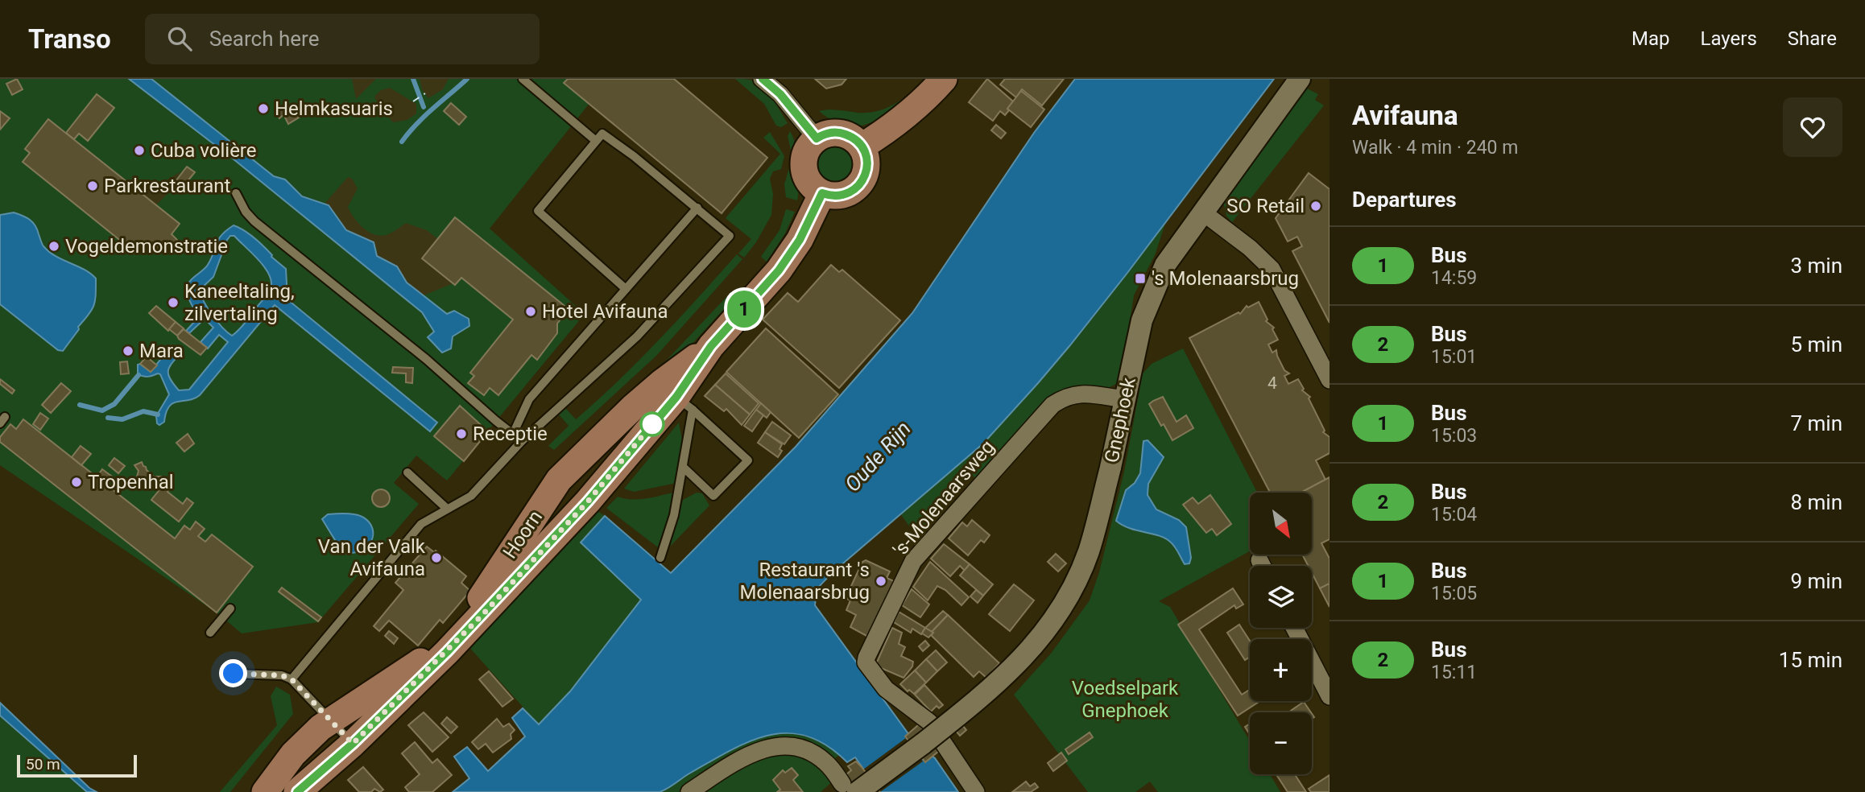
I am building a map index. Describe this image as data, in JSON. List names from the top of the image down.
{
  "streets": {
    "main road": ["Hoorn"],
    "street": ["Gnephoek", "'s-Molenaarsweg"]
  },
  "crossings": [
    ["Gnephoek", "'s-Molenaarsweg"]
  ],
  "water": ["Oude Rijn"],
  "parks": ["Voedselpark Gnephoek"],
  "places": {
    "other": [
      "Helmkasuaris",
      "Cuba volière",
      "Parkrestaurant",
      "SO Retail",
      "Vogeldemonstratie",
      "Kaneeltaling, zilvertaling",
      "Hotel Avifauna",
      "Mara",
      "Receptie",
      "Tropenhal",
      "Van der Valk Avifauna",
      "Restaurant 's Molenaarsbrug"
    ],
    "transit": ["'s Molenaarsbrug"]
  },
  "lines": ["bus line 1"],
  "house_numbers": ["4"],
  "scale_bar": "50 m",
  "north": "bottom right",
  "page": {
    "header": "Transo",
    "search": "Search here",
    "nav": ["Map", "Layers", "Share"],
    "on_map": "1",
    "heading": [
      ["Avifauna", "Walk · 4 min · 240 m"],
      "Departures"
    ],
    "list": [
      {
        "mark": "1",
        "name": "Bus",
        "note": "14:59",
        "value": "3 min"
      },
      {
        "mark": "2",
        "name": "Bus",
        "note": "15:01",
        "value": "5 min"
      },
      {
        "mark": "1",
        "name": "Bus",
        "note": "15:03",
        "value": "7 min"
      },
      {
        "mark": "2",
        "name": "Bus",
        "note": "15:04",
        "value": "8 min"
      },
      {
        "mark": "1",
        "name": "Bus",
        "note": "15:05",
        "value": "9 min"
      },
      {
        "mark": "2",
        "name": "Bus",
        "note": "15:11",
        "value": "15 min"
      }
    ],
    "map_buttons": ["+", "−"],
    "scale": "50 m"
  }
}
